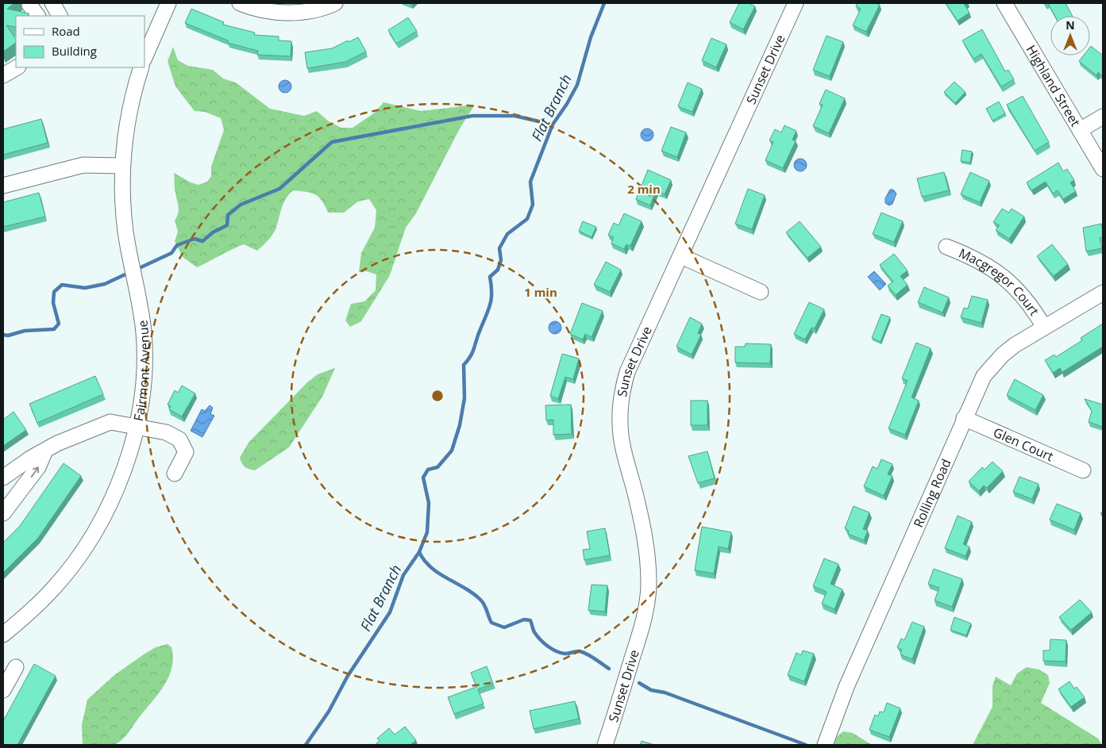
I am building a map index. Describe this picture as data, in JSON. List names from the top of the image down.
{
  "streets": {
    "street": [
      "Sunset Drive",
      "Highland Street",
      "Macgregor Court",
      "Fairmont Avenue",
      "Glen Court",
      "Rolling Road"
    ]
  },
  "crossings": [
    ["Macgregor Court", "Rolling Road"],
    ["Glen Court", "Rolling Road"]
  ],
  "water": ["Flat Branch"],
  "legend": ["Road", "Building"],
  "north": "top",
  "rings": ["2 min", "1 min"]
}
